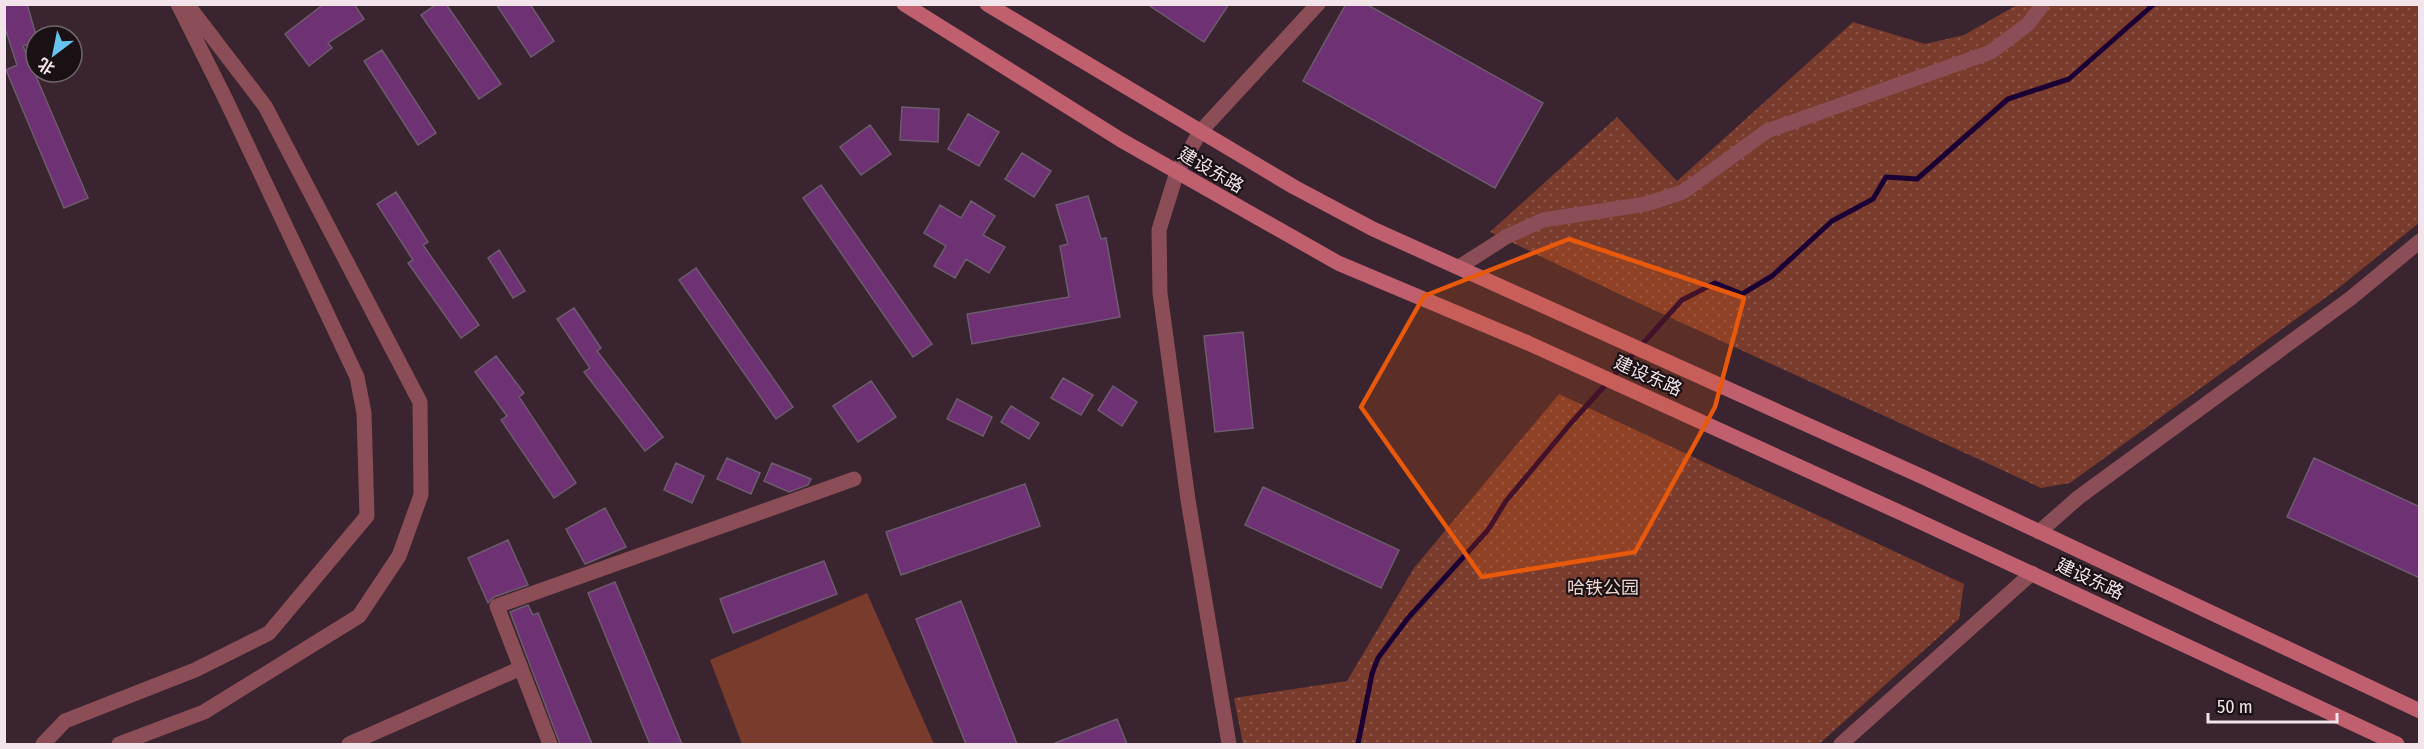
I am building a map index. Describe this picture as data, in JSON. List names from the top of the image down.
{
  "streets": {
    "main road": ["建设东路"]
  },
  "parks": ["哈铁公园"],
  "scale_bar": "50 m",
  "north": "bottom left"
}
